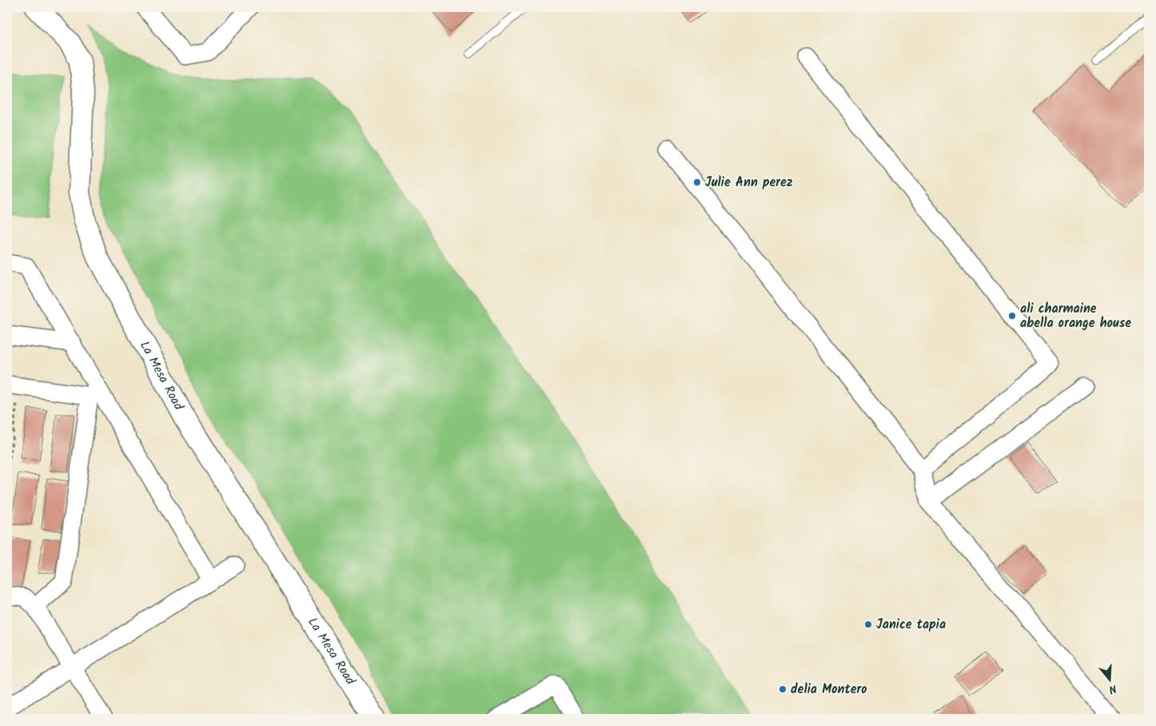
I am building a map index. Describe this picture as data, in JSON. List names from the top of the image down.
{
  "streets": {
    "street": ["La Mesa Road"]
  },
  "places": [
    "Julie Ann perez",
    "ali charmaine abella orange house",
    "Janice tapia",
    "delia Montero"
  ],
  "north": "bottom"
}
